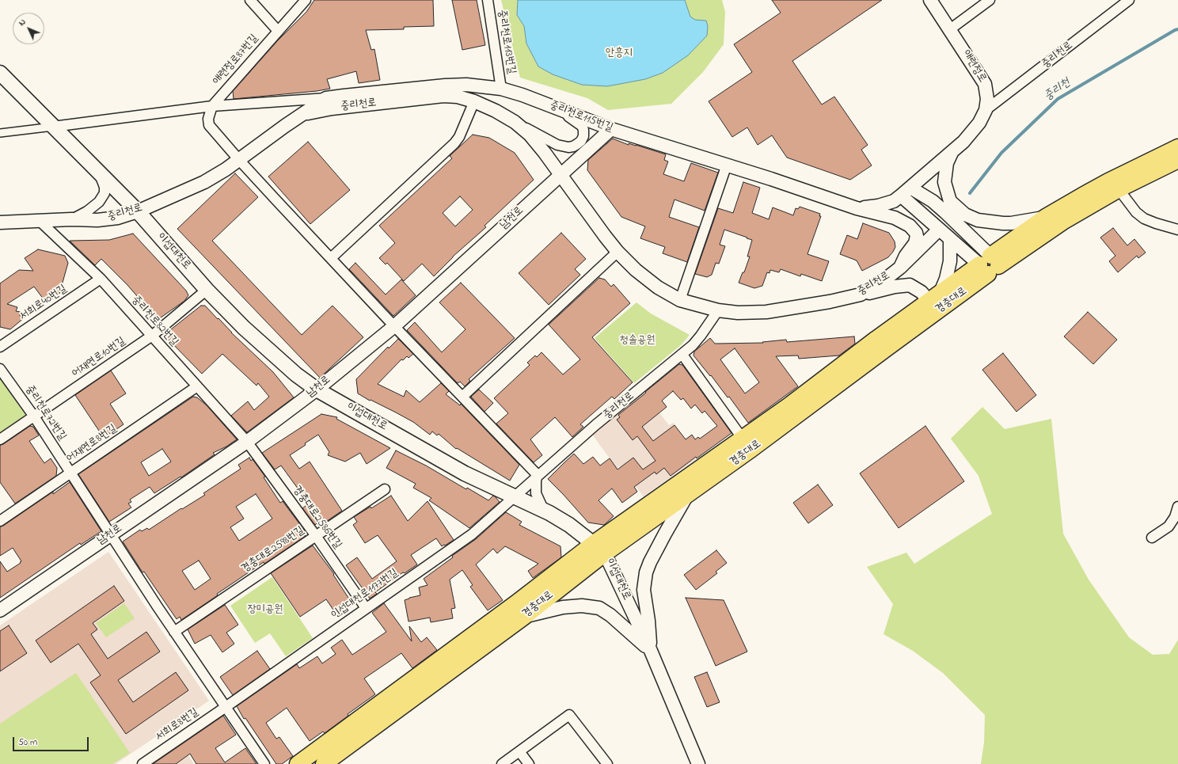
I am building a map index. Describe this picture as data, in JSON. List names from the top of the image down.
{
  "streets": {
    "main road": ["이섭대천로", "경충대로"],
    "street": [
      "중리천로113번길",
      "중리천로",
      "애련정로87번길",
      "애련정로",
      "중리천로115번길",
      "남천로",
      "서희로40번길",
      "중리천로82번길",
      "어재연로10번길",
      "중리천로72번길",
      "어재연로8번길",
      "경충대로2586번길",
      "경충대로2598번길",
      "이섭대천로1177번길",
      "서희로8번길"
    ]
  },
  "crossings": [
    ["중리천로113번길", "중리천로115번길"],
    ["중리천로", "애련정로"],
    ["중리천로", "중리천로115번길"],
    ["중리천로", "남천로"],
    ["중리천로", "이섭대천로"],
    ["중리천로", "경충대로"],
    ["중리천로", "중리천로82번길"],
    ["중리천로", "이섭대천로1177번길"],
    ["중리천로115번길", "남천로"],
    ["남천로", "이섭대천로"],
    ["남천로", "중리천로82번길"],
    ["남천로", "중리천로72번길"],
    ["남천로", "경충대로2586번길"],
    ["이섭대천로", "경충대로"],
    ["이섭대천로", "어재연로10번길"],
    ["이섭대천로", "이섭대천로1177번길"],
    ["서희로40번길", "중리천로82번길"],
    ["중리천로82번길", "어재연로10번길"],
    ["중리천로82번길", "어재연로8번길"],
    ["중리천로82번길", "경충대로2586번길"],
    ["어재연로10번길", "중리천로72번길"],
    ["중리천로72번길", "어재연로8번길"],
    ["경충대로2586번길", "경충대로2598번길"],
    ["경충대로2586번길", "이섭대천로1177번길"],
    ["이섭대천로1177번길", "서희로8번길"]
  ],
  "water": ["중리천"],
  "parks": ["안흥지", "청솔공원", "장미공원"],
  "scale_bar": "50 m",
  "north": "top left"
}
